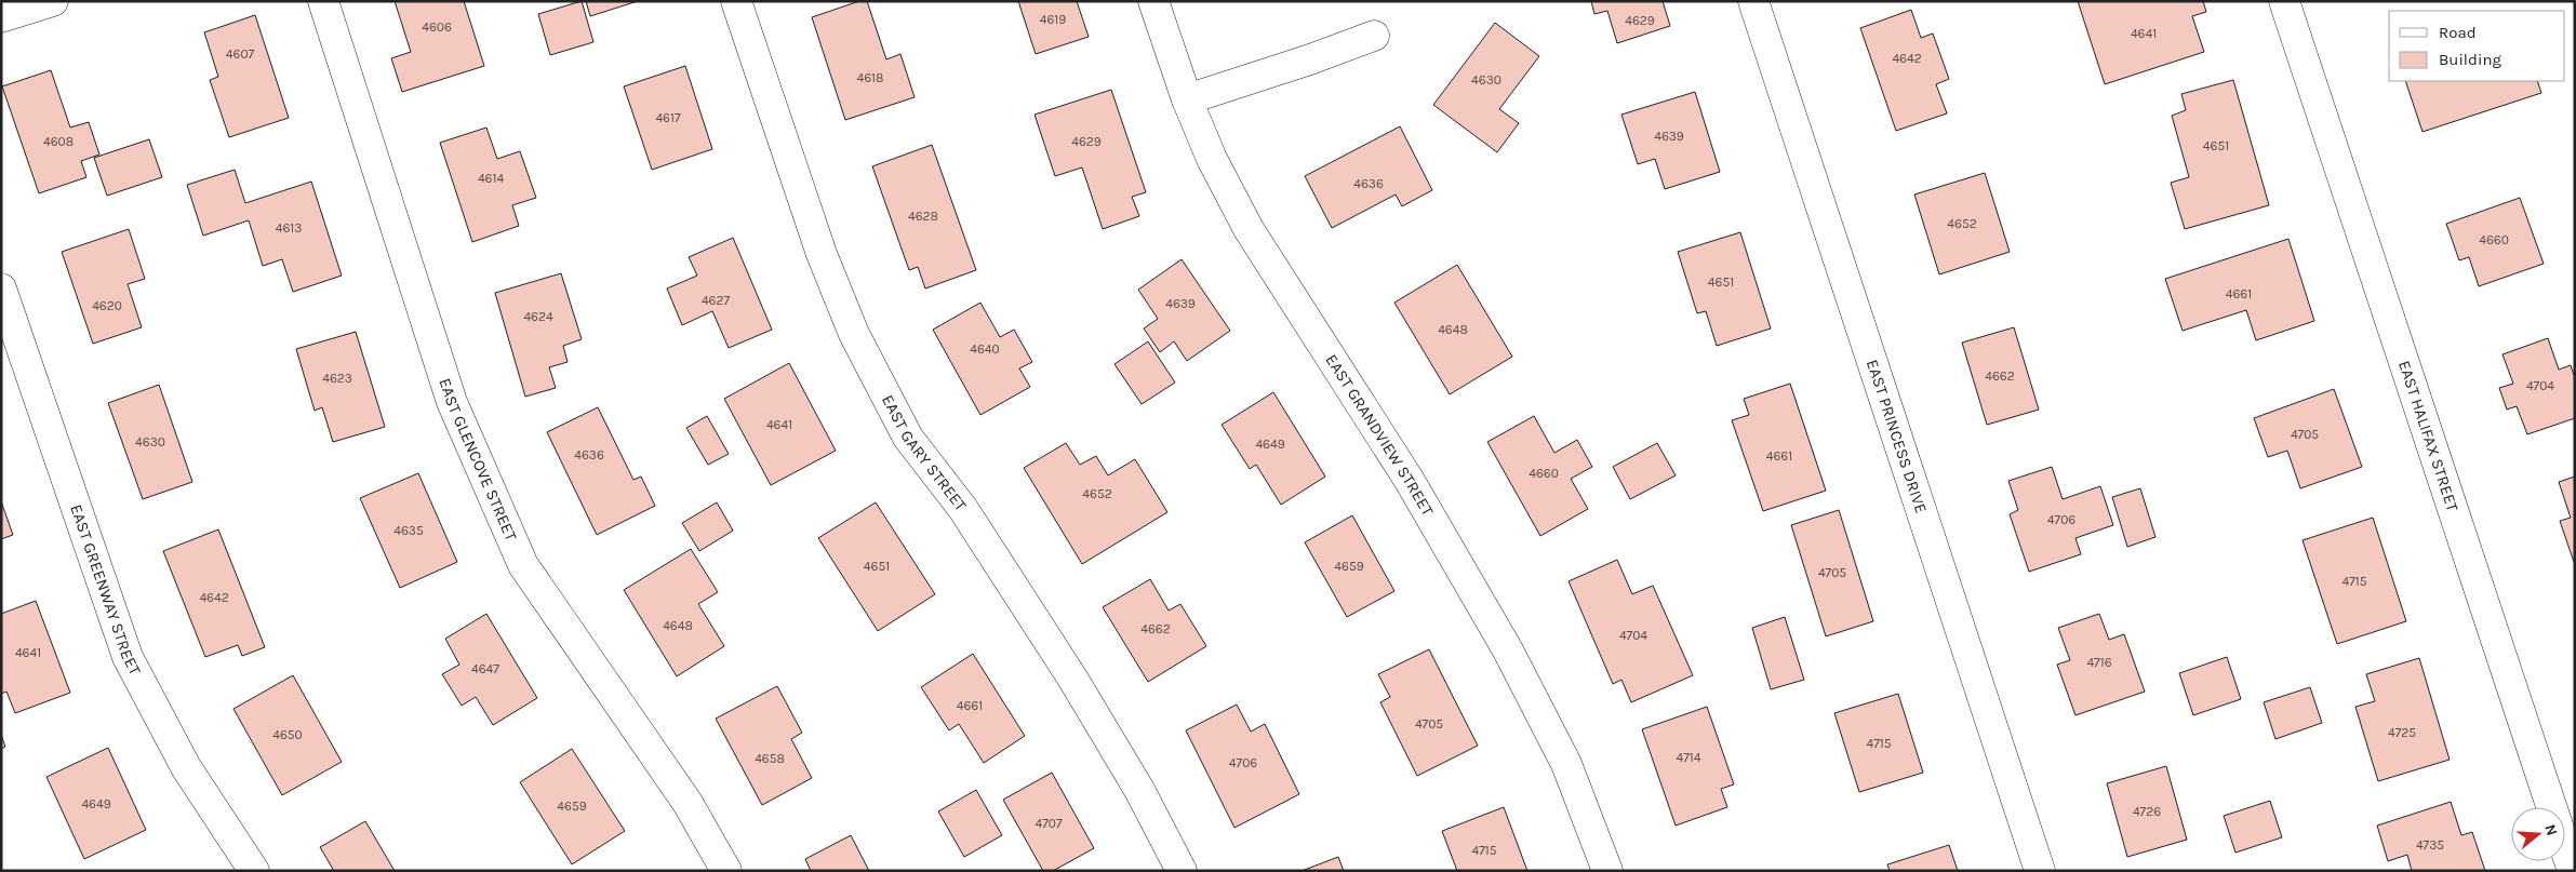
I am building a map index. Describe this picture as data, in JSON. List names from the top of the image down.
{
  "streets": {
    "street": [
      "EAST GRANDVIEW STREET",
      "EAST HALIFAX STREET",
      "EAST PRINCESS DRIVE",
      "EAST GARY STREET",
      "EAST GLENCOVE STREET",
      "EAST GREENWAY STREET"
    ]
  },
  "house_numbers": [
    "4619",
    "4629",
    "4606",
    "4641",
    "4607",
    "4642",
    "4618",
    "4630",
    "4617",
    "4639",
    "4608",
    "4629",
    "4651",
    "4614",
    "4636",
    "4628",
    "4652",
    "4613",
    "4660",
    "4651",
    "4661",
    "4627",
    "4639",
    "4620",
    "4624",
    "4648",
    "4640",
    "4662",
    "4623",
    "4704",
    "4641",
    "4705",
    "4630",
    "4649",
    "4636",
    "4661",
    "4660",
    "4652",
    "4706",
    "4635",
    "4651",
    "4659",
    "4705",
    "4715",
    "4642",
    "4648",
    "4662",
    "4704",
    "4641",
    "4716",
    "4647",
    "4661",
    "4705",
    "4725",
    "4650",
    "4715",
    "4714",
    "4658",
    "4706",
    "4649",
    "4659",
    "4726",
    "4707",
    "4735",
    "4715"
  ],
  "legend": ["Road", "Building"],
  "north": "right"
}
